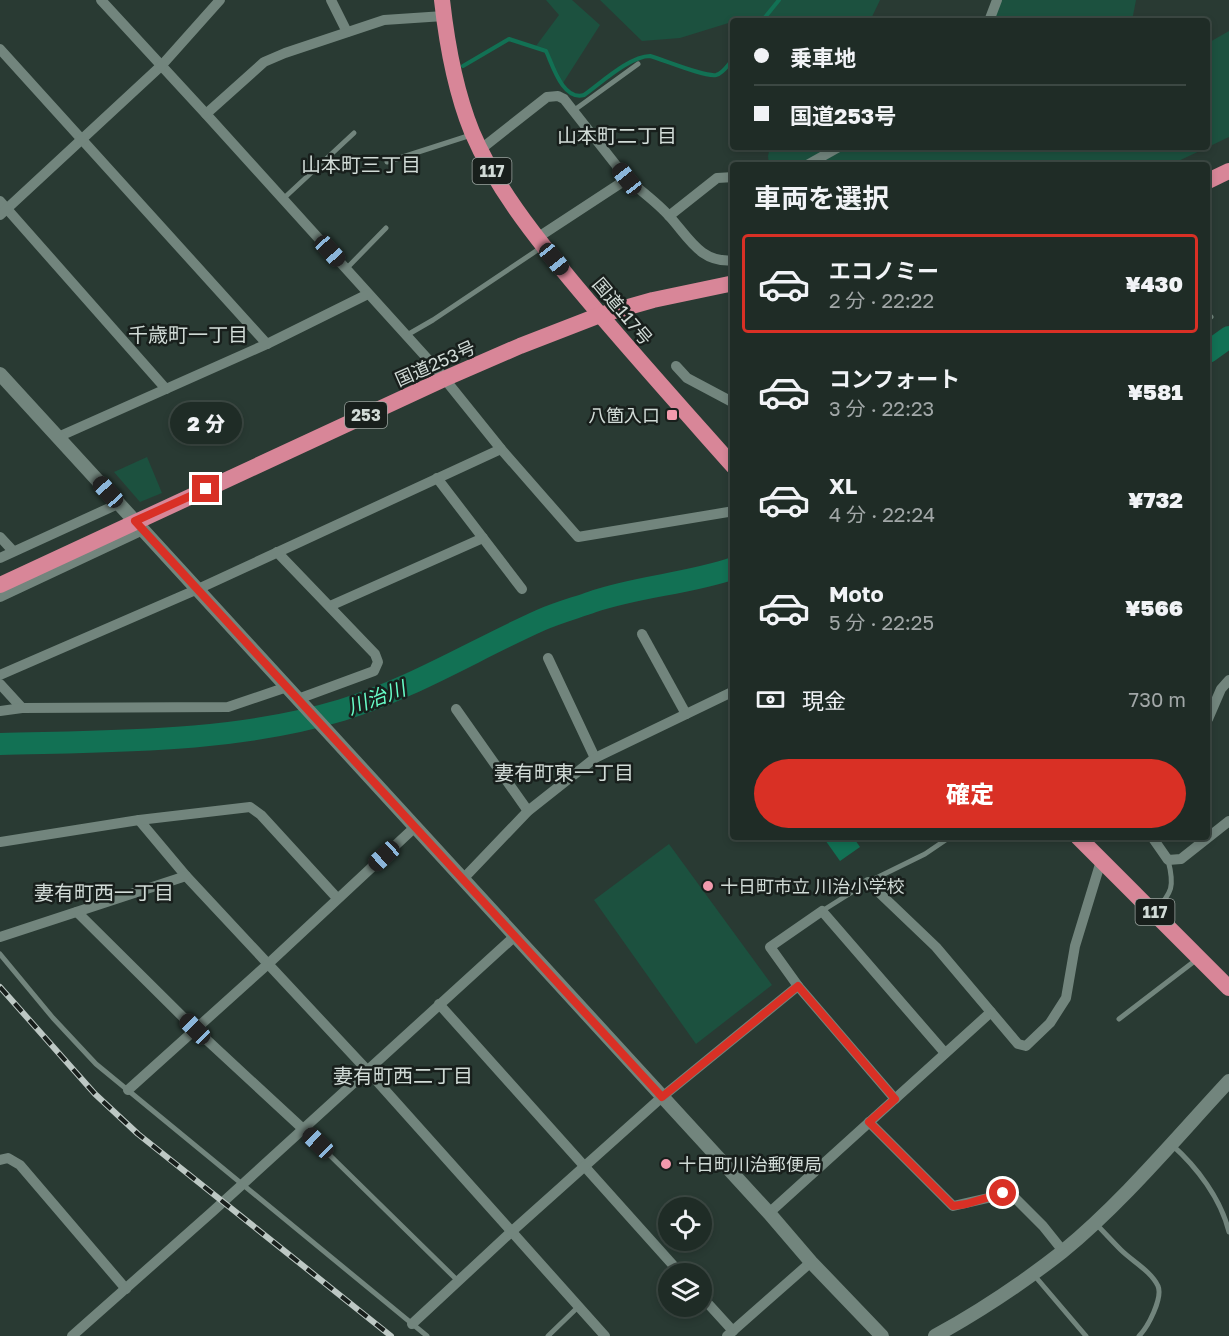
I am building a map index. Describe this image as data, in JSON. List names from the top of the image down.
{
  "streets": {
    "highway": [
      "117",
      "国道117号",
      "国道253号",
      "253"
    ]
  },
  "crossings": [
    ["国道117号", "国道253号"]
  ],
  "districts": [
    "山本町二丁目",
    "山本町三丁目",
    "千歳町一丁目",
    "妻有町東一丁目",
    "妻有町西一丁目",
    "妻有町西二丁目"
  ],
  "water": ["川治川"],
  "places": {
    "transit": ["八箇入口"],
    "other": ["十日町市立 川治小学校", "十日町川治郵便局"]
  },
  "page": {
    "banner": ["乗車地", "国道253号"],
    "heading": "車両を選択",
    "list": [
      {
        "name": "エコノミー",
        "note": "2 分 · 22:22",
        "value": "¥430"
      },
      {
        "name": "コンフォート",
        "note": "3 分 · 22:23",
        "value": "¥581"
      },
      {
        "name": "XL",
        "note": "4 分 · 22:24",
        "value": "¥732"
      },
      {
        "name": "Moto",
        "note": "5 分 · 22:25",
        "value": "¥566"
      }
    ],
    "bubble": "2 分",
    "pay": ["現金", "730 m"],
    "buttons": "確定"
  }
}
